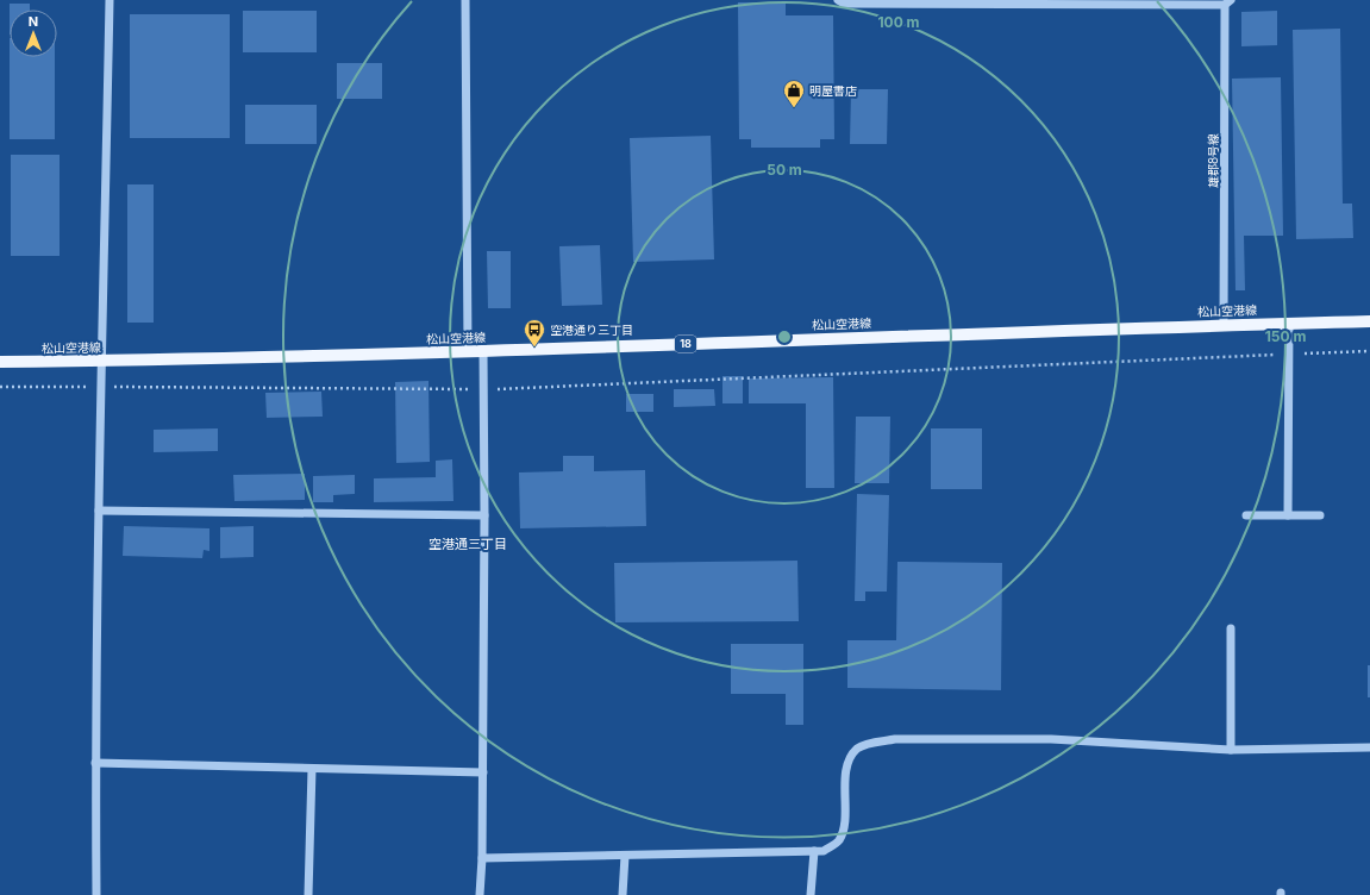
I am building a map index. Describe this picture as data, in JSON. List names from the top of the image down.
{
  "streets": {
    "main road": ["松山空港線", "18"],
    "street": ["雄郡8号線"]
  },
  "crossings": [
    ["雄郡8号線", "松山空港線"]
  ],
  "districts": ["空港通三丁目"],
  "places": {
    "shop": ["明屋書店"],
    "bus stop": ["空港通り三丁目"]
  },
  "north": "top",
  "rings": ["100 m", "50 m", "150 m"]
}
